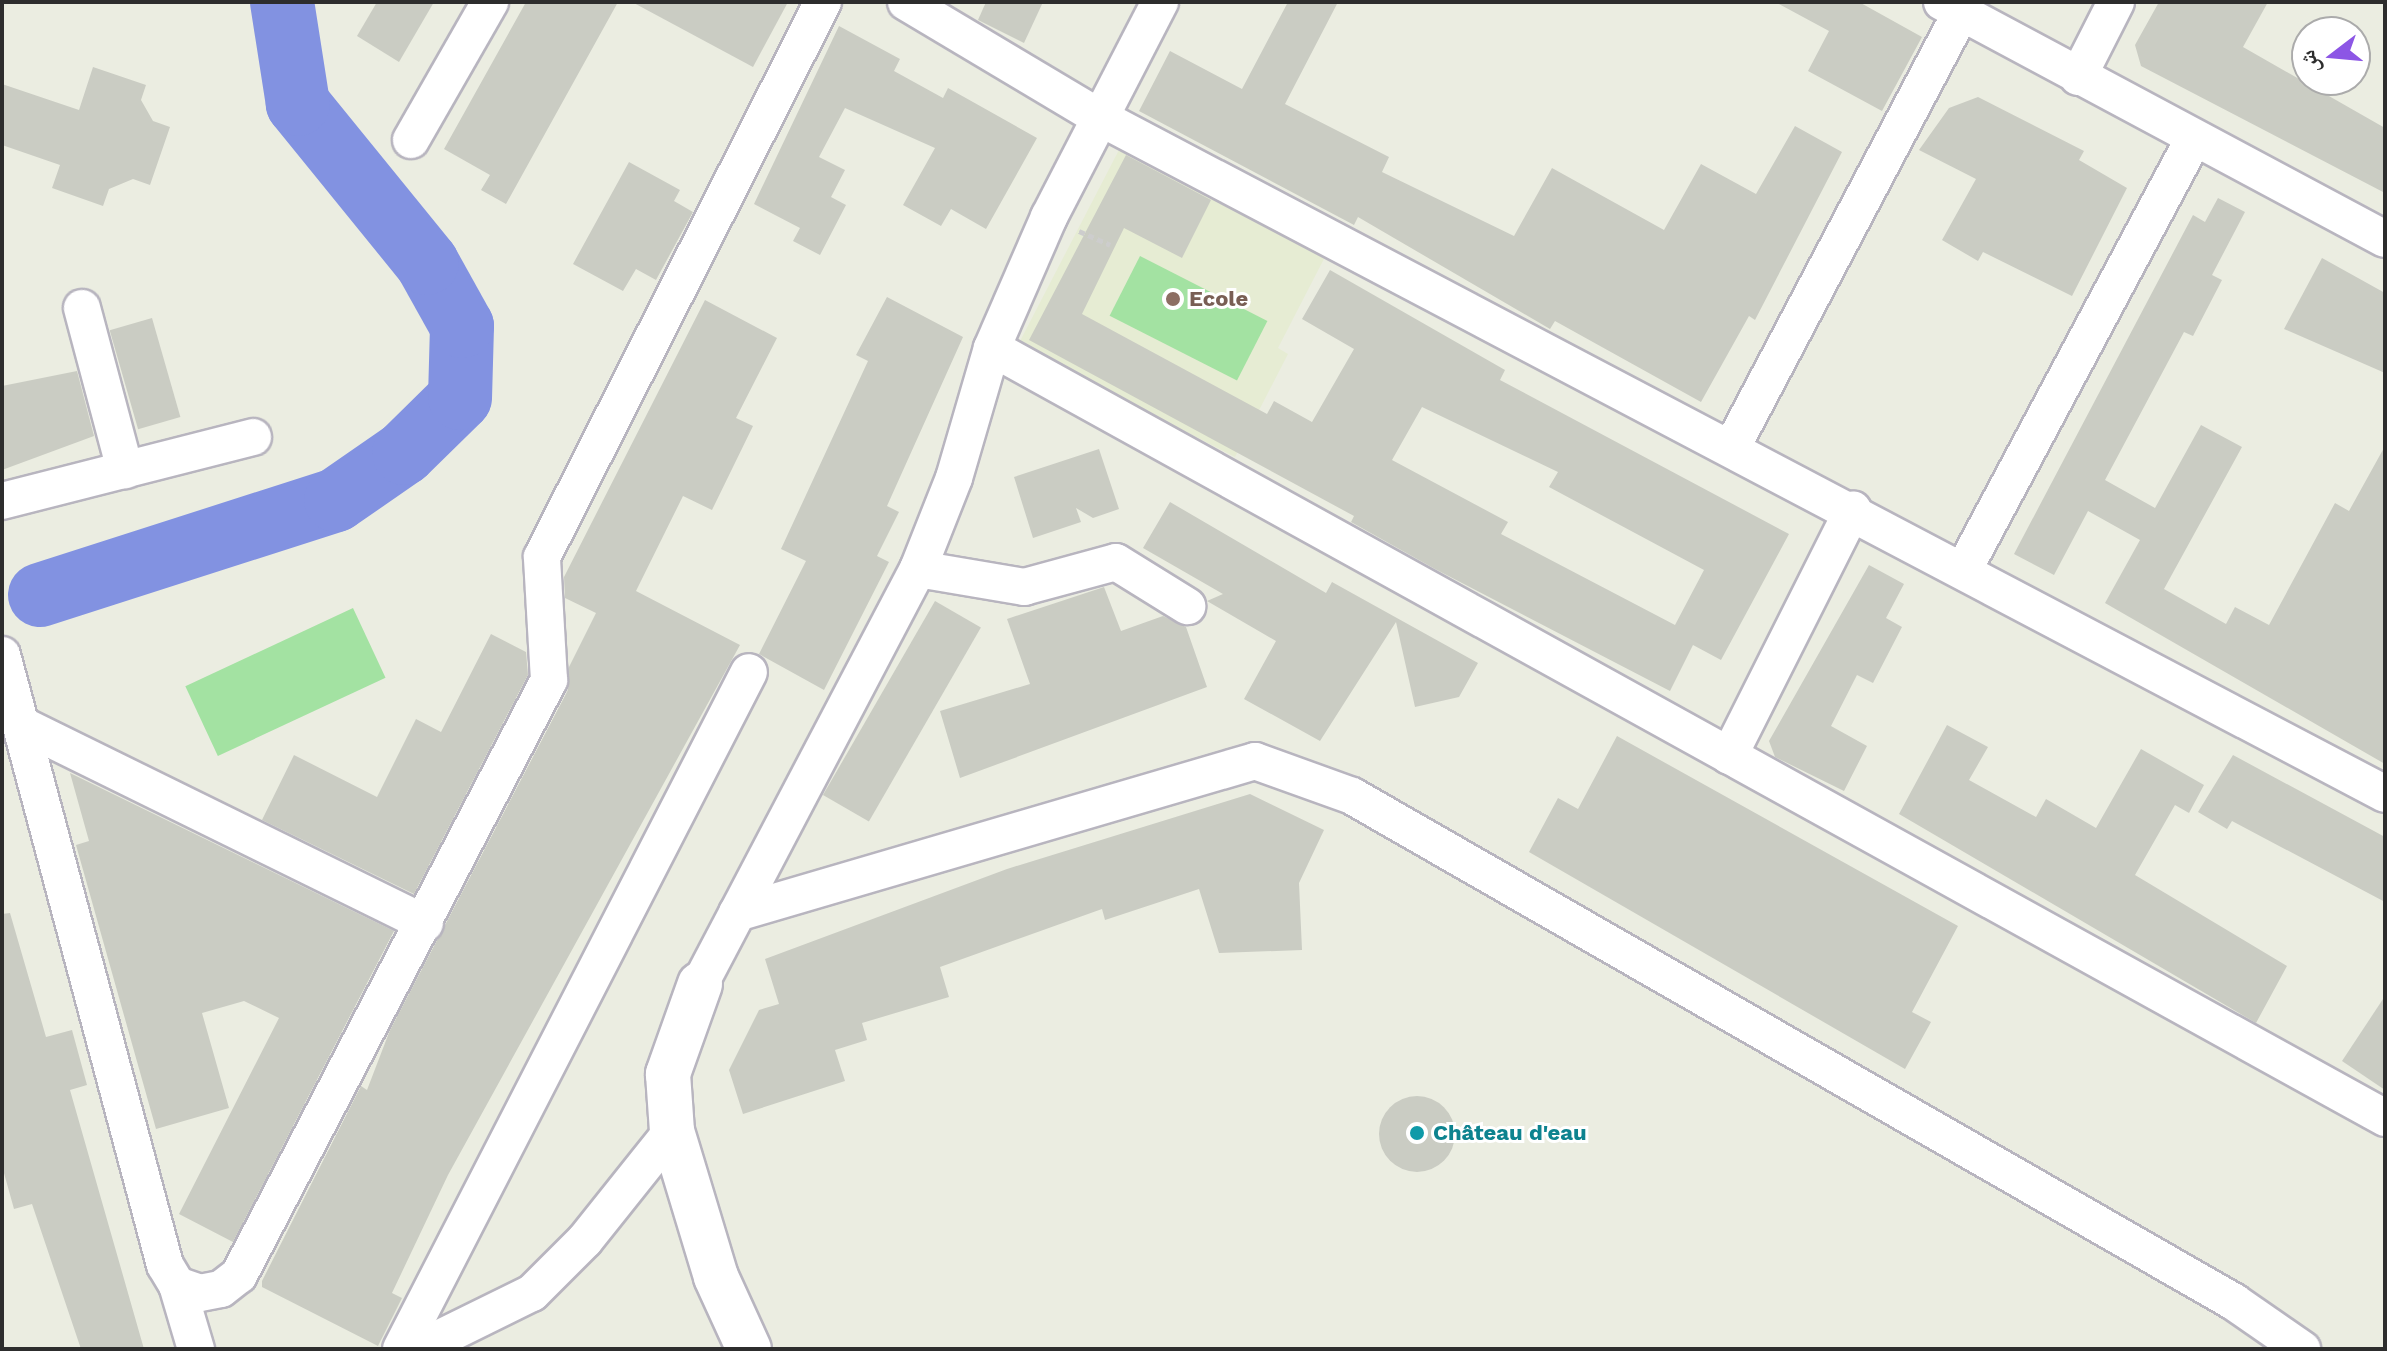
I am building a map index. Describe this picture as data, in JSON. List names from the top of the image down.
{
  "places": ["Ecole", "Château d'eau"],
  "north": "left"
}
